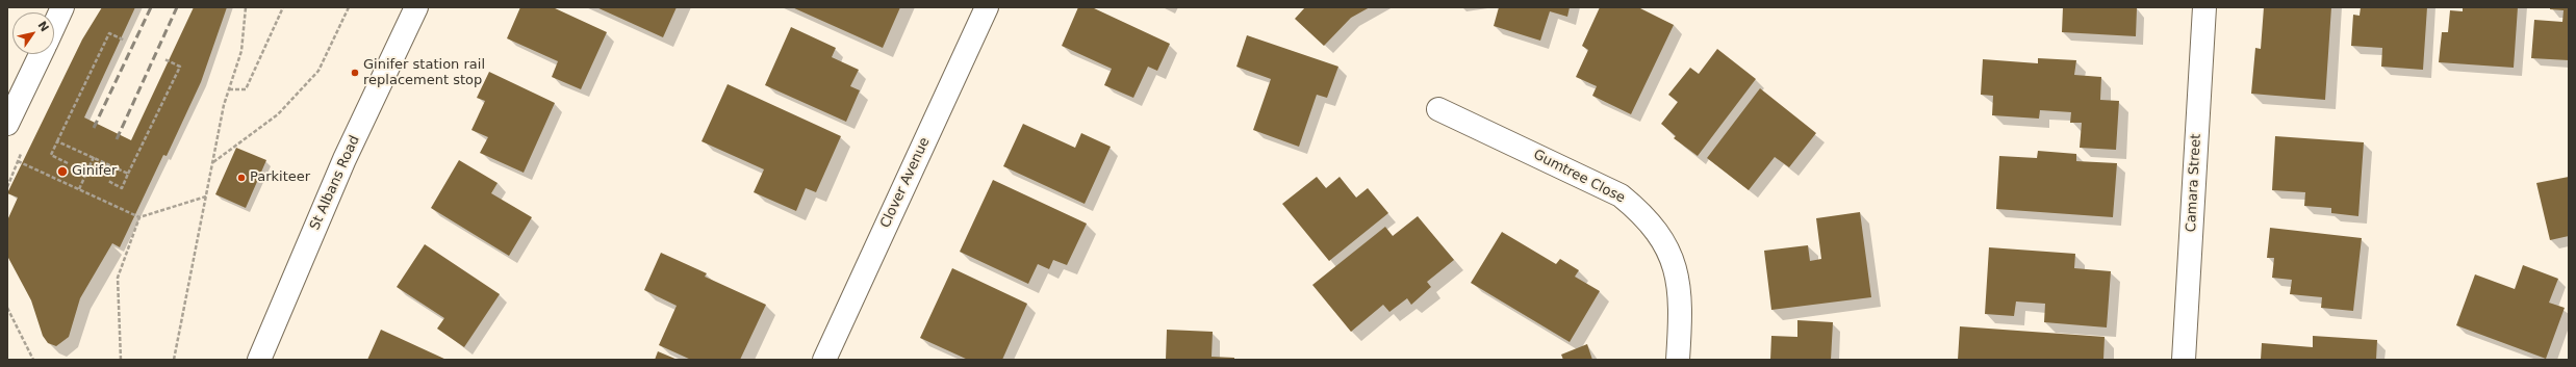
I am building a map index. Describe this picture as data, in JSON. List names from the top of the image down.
{
  "streets": {
    "street": [
      "Gumtree Close",
      "St Albans Road",
      "Clover Avenue",
      "Camara Street"
    ]
  },
  "places": ["Ginifer station rail replacement stop", "Ginifer", "Parkiteer"],
  "north": "top right"
}
